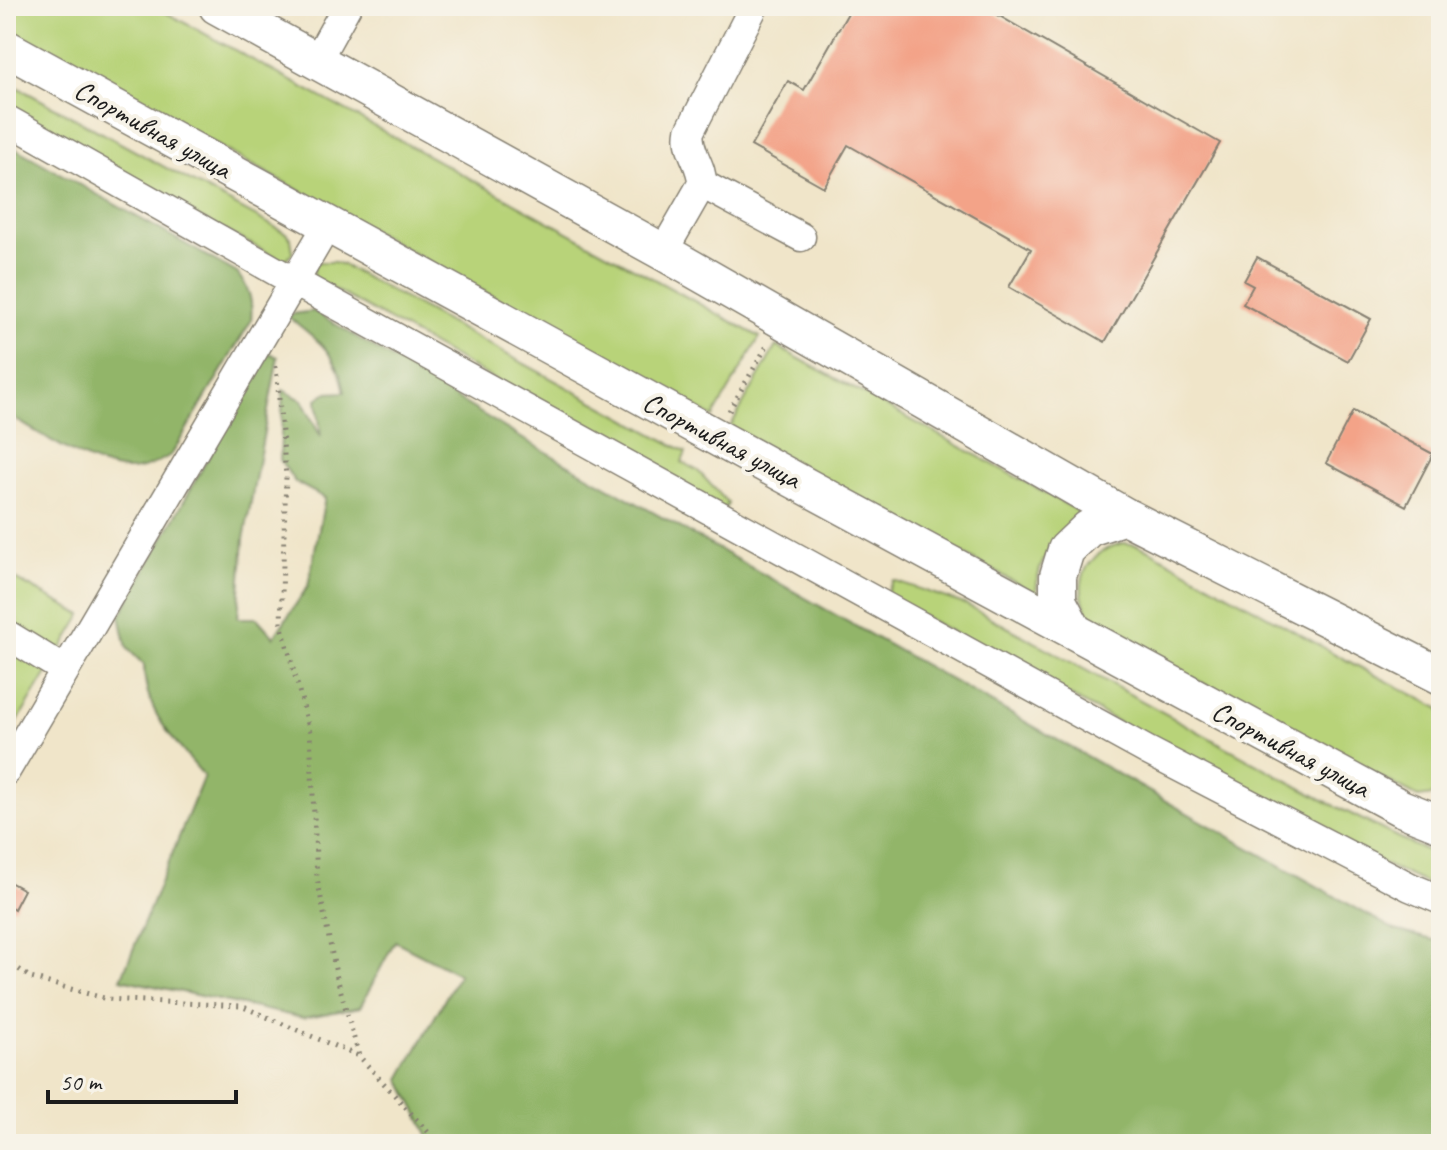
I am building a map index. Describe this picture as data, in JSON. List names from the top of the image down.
{
  "streets": {
    "main road": ["Спортивная улица"]
  },
  "scale_bar": "50 m"
}
